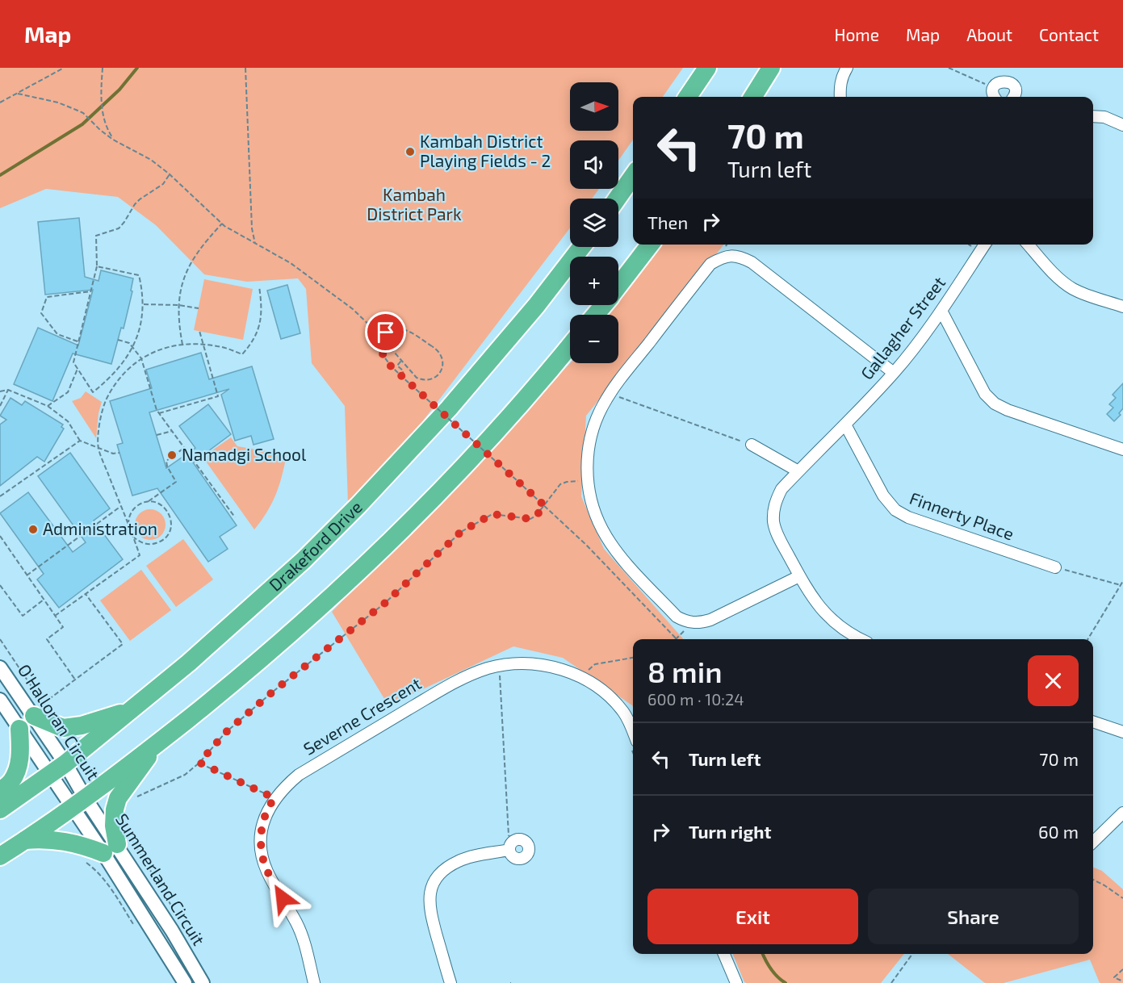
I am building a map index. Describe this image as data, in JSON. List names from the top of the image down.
{
  "streets": {
    "highway": ["Drakeford Drive"],
    "street": [
      "Gallagher Street",
      "Finnerty Place",
      "Severne Crescent",
      "O'Halloran Circuit",
      "Summerland Circuit"
    ]
  },
  "crossings": [
    ["Gallagher Street", "Finnerty Place"],
    ["Drakeford Drive", "O'Halloran Circuit"],
    ["O'Halloran Circuit", "Summerland Circuit"]
  ],
  "parks": ["Kambah District Park"],
  "places": ["Kambah District Playing Fields - 2", "Namadgi School", "Administration"],
  "north": "right",
  "page": {
    "header": "Map",
    "nav": [
      "Home",
      "Map",
      "About",
      "Contact"
    ],
    "map_buttons": ["+", "−"],
    "turn": ["70 m", "Turn left"],
    "then": "Then",
    "heading": ["8 min", "600 m · 10:24"],
    "list": [
      {
        "name": "Turn left",
        "value": "70 m"
      },
      {
        "name": "Turn right",
        "value": "60 m"
      }
    ],
    "buttons": ["Exit", "Share"]
  }
}
